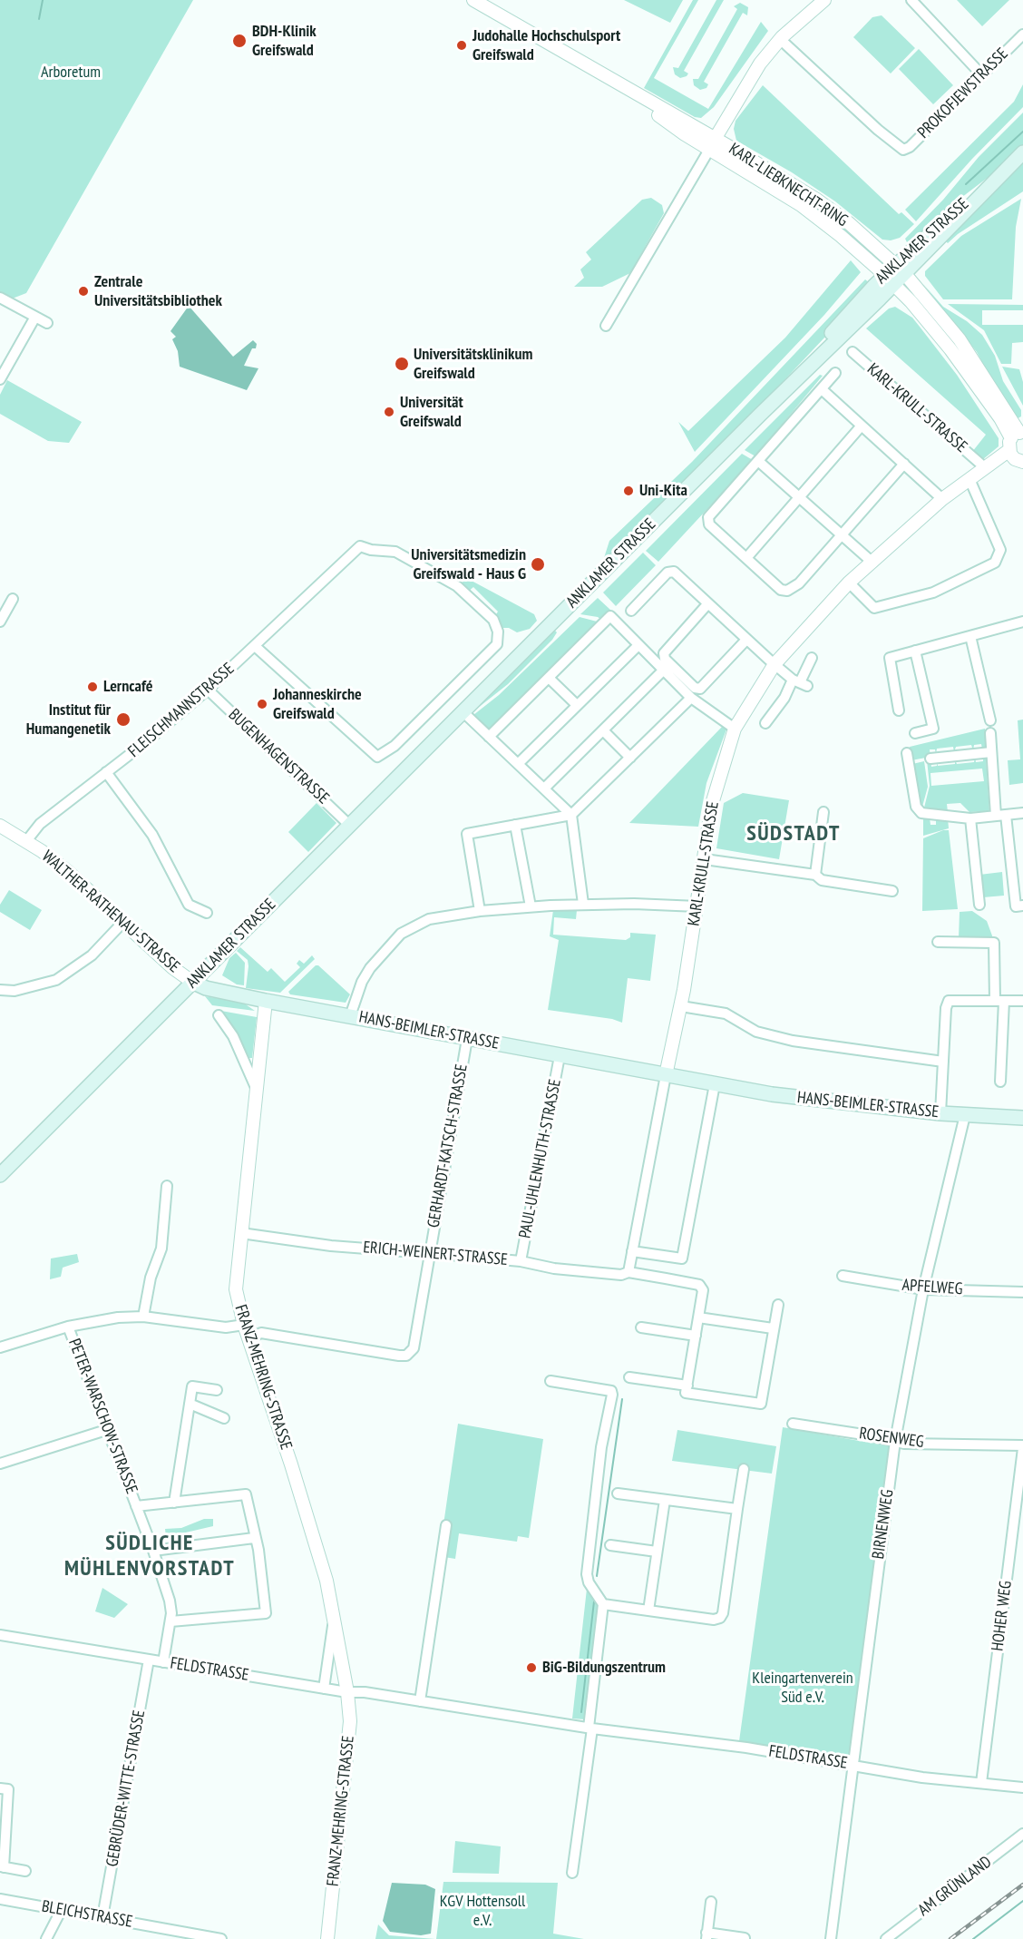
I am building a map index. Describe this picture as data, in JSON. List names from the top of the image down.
{
  "streets": {
    "main road": ["ANKLAMER STRASSE", "HANS-BEIMLER-STRASSE"],
    "street": [
      "PROKOFJEWSTRASSE",
      "KARL-LIEBKNECHT-RING",
      "KARL-KRULL-STRASSE",
      "FLEISCHMANNSTRASSE",
      "BUGENHAGENSTRASSE",
      "WALTHER-RATHENAU-STRASSE",
      "GERHARDT-KATSCH-STRASSE",
      "PAUL-UHLENHUTH-STRASSE",
      "ERICH-WEINERT-STRASSE",
      "APFELWEG",
      "FRANZ-MEHRING-STRASSE",
      "PETER-WARSCHOW-STRASSE",
      "ROSENWEG",
      "BIRNENWEG",
      "HOHER WEG",
      "FELDSTRASSE",
      "GEBRÜDER-WITTE-STRASSE",
      "AM GRÜNLAND",
      "BLEICHSTRASSE"
    ]
  },
  "crossings": [
    ["KARL-LIEBKNECHT-RING", "ANKLAMER STRASSE"],
    ["KARL-LIEBKNECHT-RING", "KARL-KRULL-STRASSE"],
    ["ANKLAMER STRASSE", "BUGENHAGENSTRASSE"],
    ["ANKLAMER STRASSE", "WALTHER-RATHENAU-STRASSE"],
    ["ANKLAMER STRASSE", "HANS-BEIMLER-STRASSE"],
    ["KARL-KRULL-STRASSE", "HANS-BEIMLER-STRASSE"],
    ["FLEISCHMANNSTRASSE", "BUGENHAGENSTRASSE"],
    ["FLEISCHMANNSTRASSE", "WALTHER-RATHENAU-STRASSE"],
    ["WALTHER-RATHENAU-STRASSE", "HANS-BEIMLER-STRASSE"],
    ["HANS-BEIMLER-STRASSE", "GERHARDT-KATSCH-STRASSE"],
    ["HANS-BEIMLER-STRASSE", "PAUL-UHLENHUTH-STRASSE"],
    ["HANS-BEIMLER-STRASSE", "FRANZ-MEHRING-STRASSE"],
    ["HANS-BEIMLER-STRASSE", "BIRNENWEG"],
    ["GERHARDT-KATSCH-STRASSE", "ERICH-WEINERT-STRASSE"],
    ["GERHARDT-KATSCH-STRASSE", "FRANZ-MEHRING-STRASSE"],
    ["PAUL-UHLENHUTH-STRASSE", "ERICH-WEINERT-STRASSE"],
    ["ERICH-WEINERT-STRASSE", "FRANZ-MEHRING-STRASSE"],
    ["APFELWEG", "BIRNENWEG"],
    ["FRANZ-MEHRING-STRASSE", "FELDSTRASSE"],
    ["PETER-WARSCHOW-STRASSE", "FELDSTRASSE"],
    ["ROSENWEG", "BIRNENWEG"],
    ["ROSENWEG", "HOHER WEG"],
    ["BIRNENWEG", "FELDSTRASSE"],
    ["HOHER WEG", "FELDSTRASSE"],
    ["FELDSTRASSE", "GEBRÜDER-WITTE-STRASSE"],
    ["GEBRÜDER-WITTE-STRASSE", "BLEICHSTRASSE"]
  ],
  "districts": ["SÜDSTADT", "SÜDLICHE MÜHLENVORSTADT"],
  "parks": ["Arboretum", "Kleingartenverein Süd e.V.", "KGV Hottensoll e.V."],
  "places": [
    "BDH-Klinik Greifswald",
    "Judohalle Hochschulsport Greifswald",
    "Zentrale Universitätsbibliothek",
    "Universitätsklinikum Greifswald",
    "Universität Greifswald",
    "Uni-Kita",
    "Universitätsmedizin Greifswald - Haus G",
    "Lerncafé",
    "Johanneskirche Greifswald",
    "Institut für Humangenetik",
    "BiG-Bildungszentrum"
  ]
}
